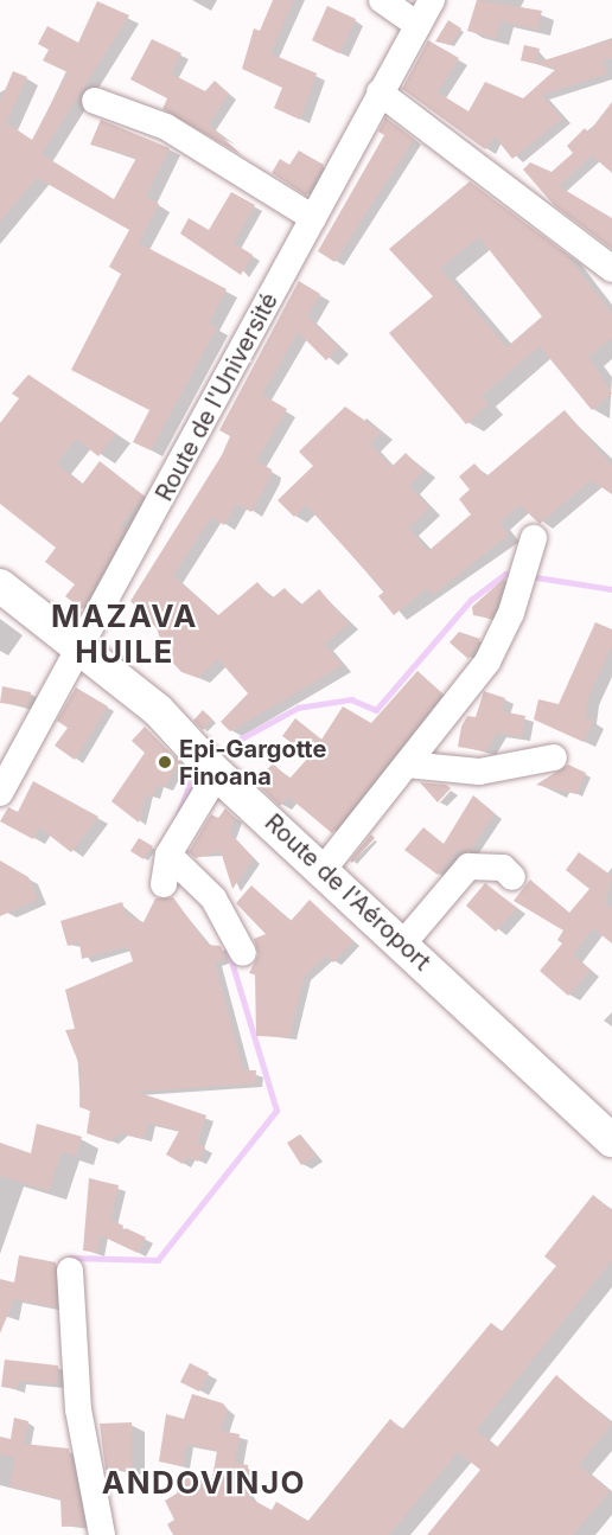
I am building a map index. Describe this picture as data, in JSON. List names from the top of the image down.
{
  "streets": {
    "main road": ["Route de l'Aéroport"],
    "street": ["Route de l'Université"]
  },
  "crossings": [
    ["Route de l'Université", "Route de l'Aéroport"]
  ],
  "districts": ["MAZAVA HUILE", "ANDOVINJO"],
  "places": ["Epi-Gargotte Finoana"]
}
